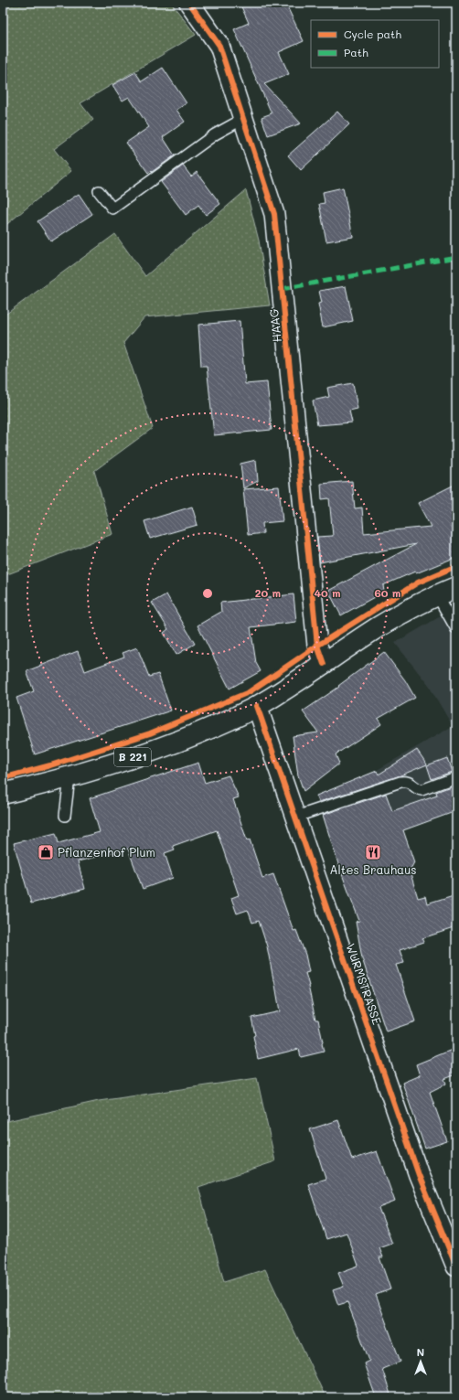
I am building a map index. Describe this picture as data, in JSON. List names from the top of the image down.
{
  "streets": {
    "main road": ["B 221"],
    "street": ["HAAG", "WURMSTRASSE"]
  },
  "crossings": [
    ["HAAG", "B 221"],
    ["B 221", "WURMSTRASSE"]
  ],
  "places": {
    "shop": ["Pflanzenhof Plum"],
    "restaurant": ["Altes Brauhaus"]
  },
  "legend": ["Cycle path", "Path"],
  "north": "top",
  "rings": ["20 m", "40 m", "60 m"]
}
